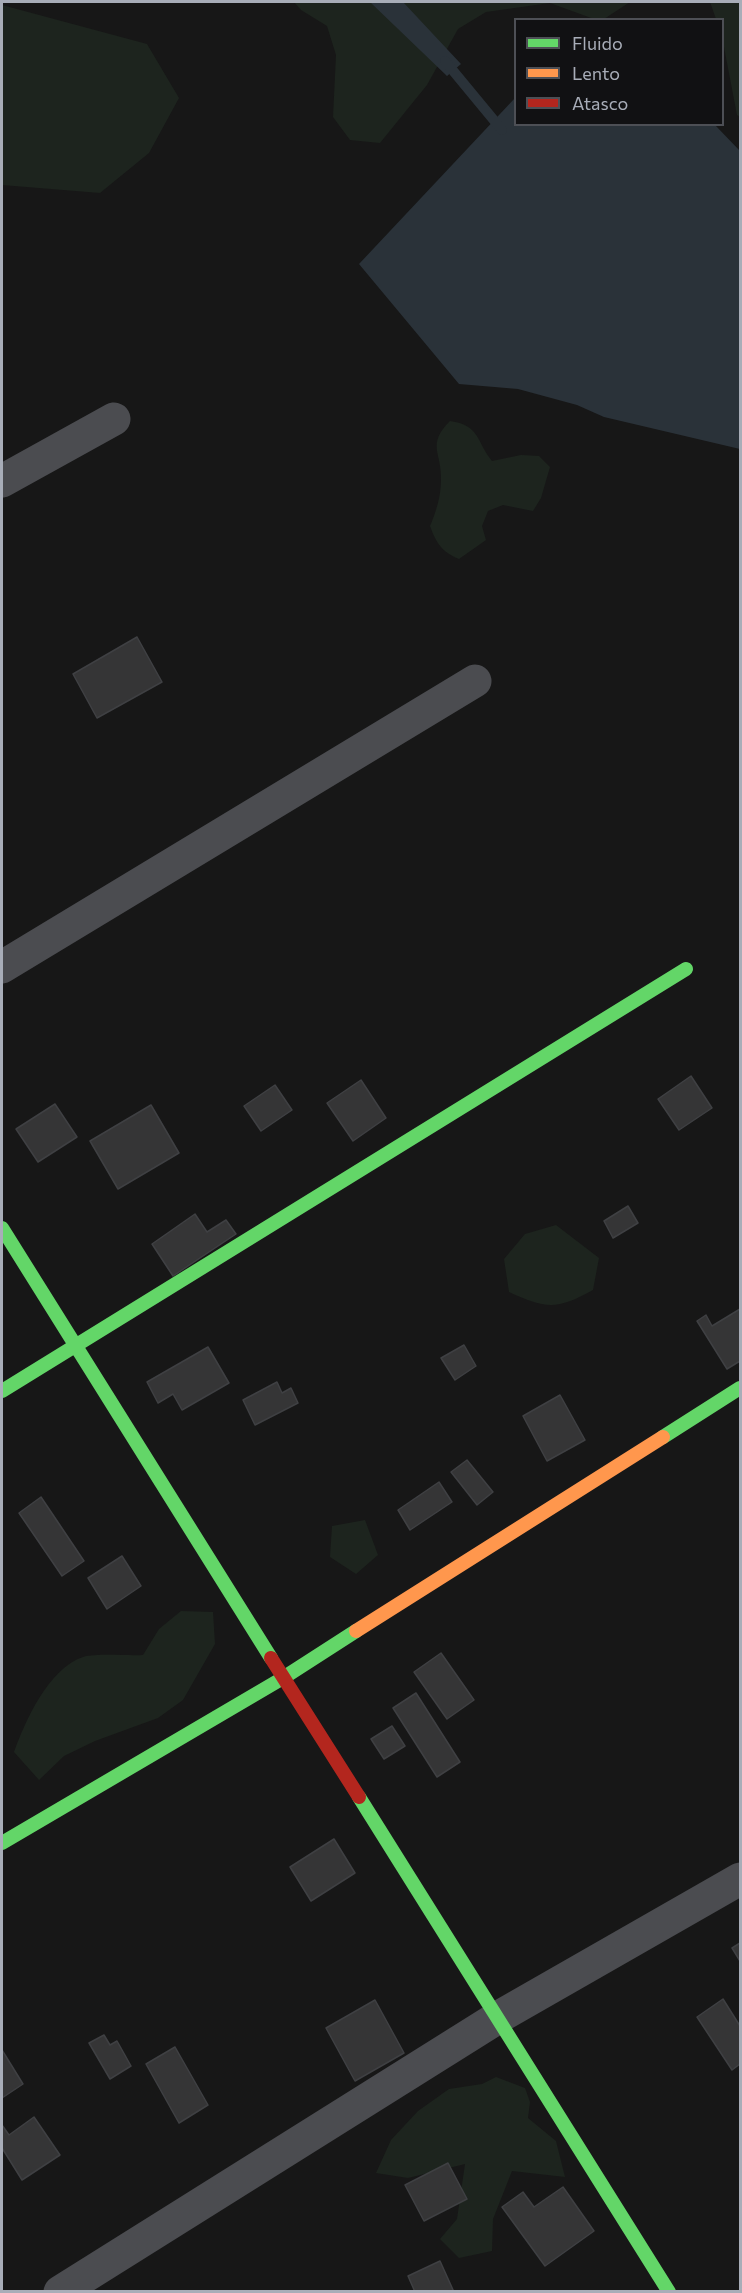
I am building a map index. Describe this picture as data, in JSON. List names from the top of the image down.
{
  "legend": ["Fluido", "Lento", "Atasco"]
}
